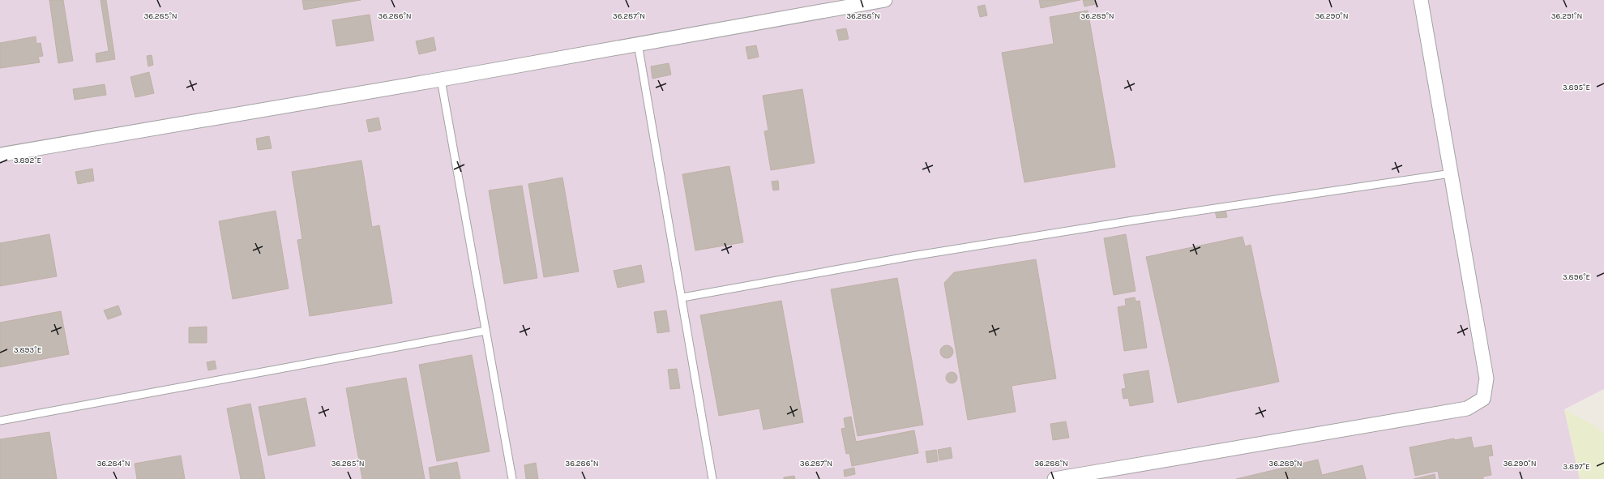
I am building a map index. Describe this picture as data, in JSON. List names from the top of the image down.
{
  "coordinates": [
    "36.285°N",
    "36.286°N",
    "36.287°N",
    "36.288°N",
    "36.289°N",
    "36.290°N",
    "36.291°N",
    "3.895°E",
    "3.892°E",
    "3.896°E",
    "3.893°E",
    "36.284°N",
    "3.897°E"
  ]
}
